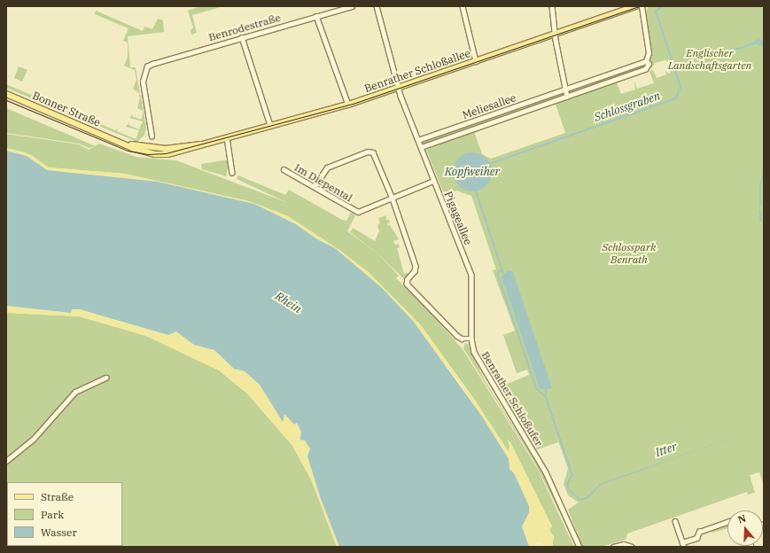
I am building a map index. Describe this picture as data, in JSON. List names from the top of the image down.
{
  "streets": {
    "main road": ["Benrather Schloßallee", "Bonner Straße"],
    "street": [
      "Benrodestraße",
      "Meliesallee",
      "Im Diepental",
      "Pigageallee",
      "Benrather Schloßufer"
    ]
  },
  "crossings": [
    ["Benrather Schloßallee", "Bonner Straße"],
    ["Benrather Schloßallee", "Pigageallee"],
    ["Meliesallee", "Pigageallee"],
    ["Im Diepental", "Pigageallee"],
    ["Pigageallee", "Benrather Schloßufer"]
  ],
  "water": [
    "Schlossgraben",
    "Kopfweiher",
    "Rhein",
    "Itter"
  ],
  "parks": ["Englischer Landschaftsgarten", "Schlosspark Benrath"],
  "legend": ["Straße", "Park", "Wasser"],
  "north": "top"
}
